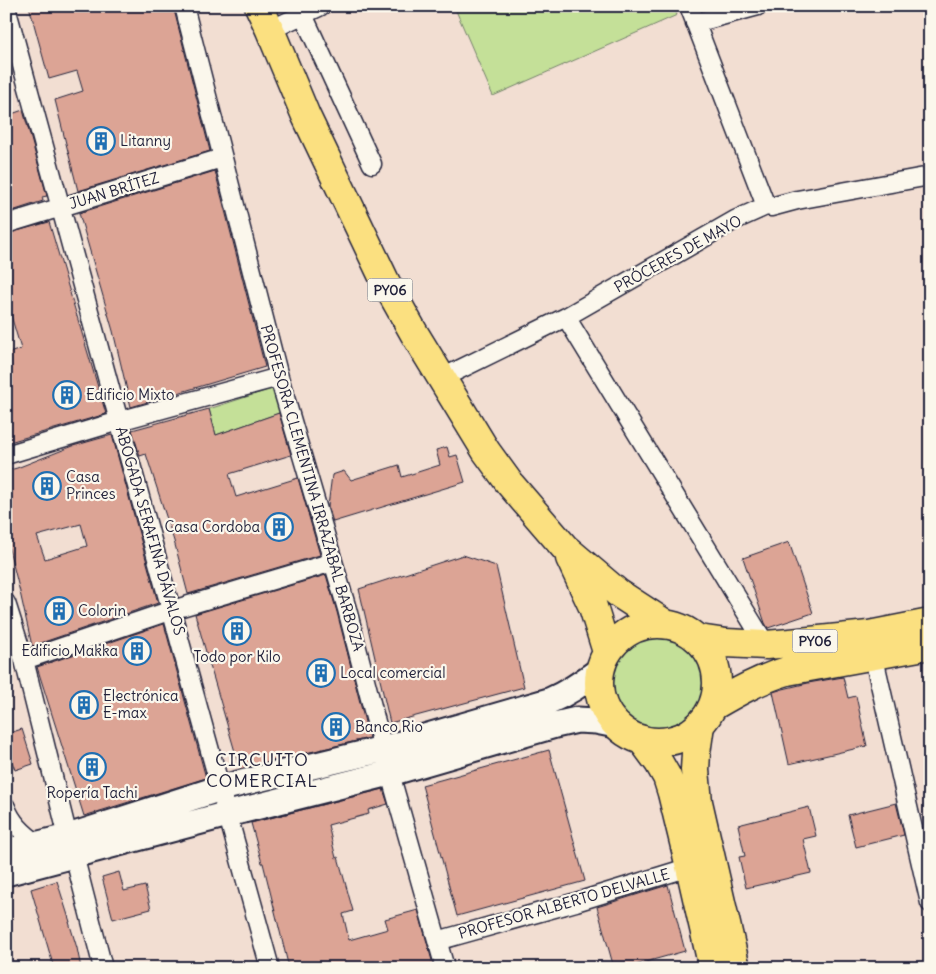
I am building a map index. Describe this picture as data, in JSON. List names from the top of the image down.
{
  "streets": {
    "main road": ["PY06"],
    "street": [
      "JUAN BRÍTEZ",
      "PRÓCERES DE MAYO",
      "PROFESORA CLEMENTINA IRRAZABAL BARBOZA",
      "ABOGADA SERAFINA DÁVALOS",
      "PROFESOR ALBERTO DELVALLE"
    ]
  },
  "crossings": [
    ["JUAN BRÍTEZ", "PROFESORA CLEMENTINA IRRAZABAL BARBOZA"],
    ["JUAN BRÍTEZ", "ABOGADA SERAFINA DÁVALOS"],
    ["PRÓCERES DE MAYO", "PY06"],
    ["PROFESORA CLEMENTINA IRRAZABAL BARBOZA", "PROFESOR ALBERTO DELVALLE"]
  ],
  "districts": ["CIRCUITO COMERCIAL"],
  "places": {
    "building": [
      "Litanny",
      "Edificio Mixto",
      "Casa Princes",
      "Casa Cordoba",
      "Colorin",
      "Todo por Kilo",
      "Edificio Makka",
      "Local comercial",
      "Electrónica E-max",
      "Banco Rio",
      "Ropería Tachi"
    ]
  }
}
